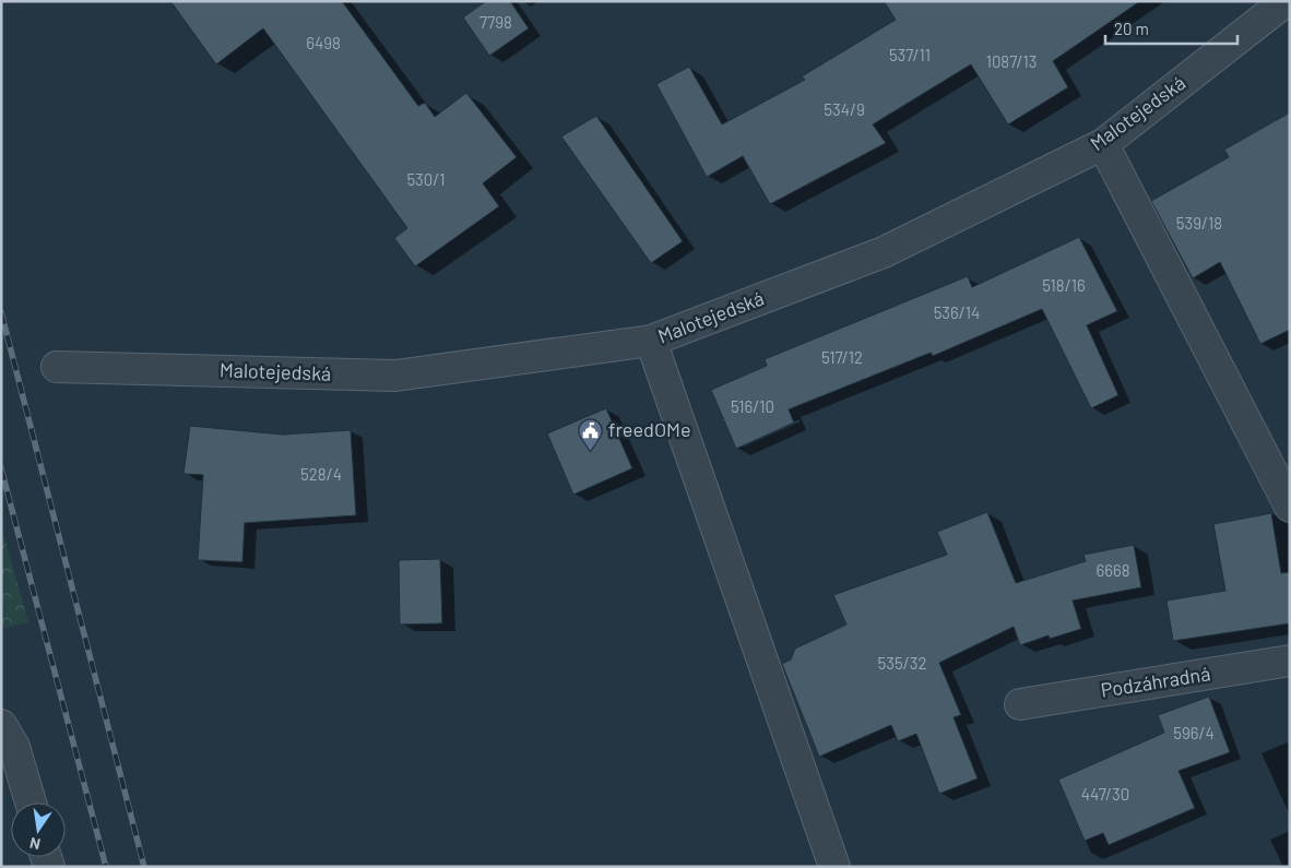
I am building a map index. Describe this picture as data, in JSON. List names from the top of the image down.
{
  "streets": {
    "street": ["Malotejedská", "Podzáhradná"]
  },
  "places": {
    "public building": ["freedOMe"]
  },
  "house_numbers": [
    "7798",
    "6498",
    "537/11",
    "1087/13",
    "534/9",
    "530/1",
    "539/18",
    "518/16",
    "536/14",
    "517/12",
    "516/10",
    "528/4",
    "6668",
    "535/32",
    "596/4",
    "447/30"
  ],
  "scale_bar": "20 m",
  "north": "bottom"
}
